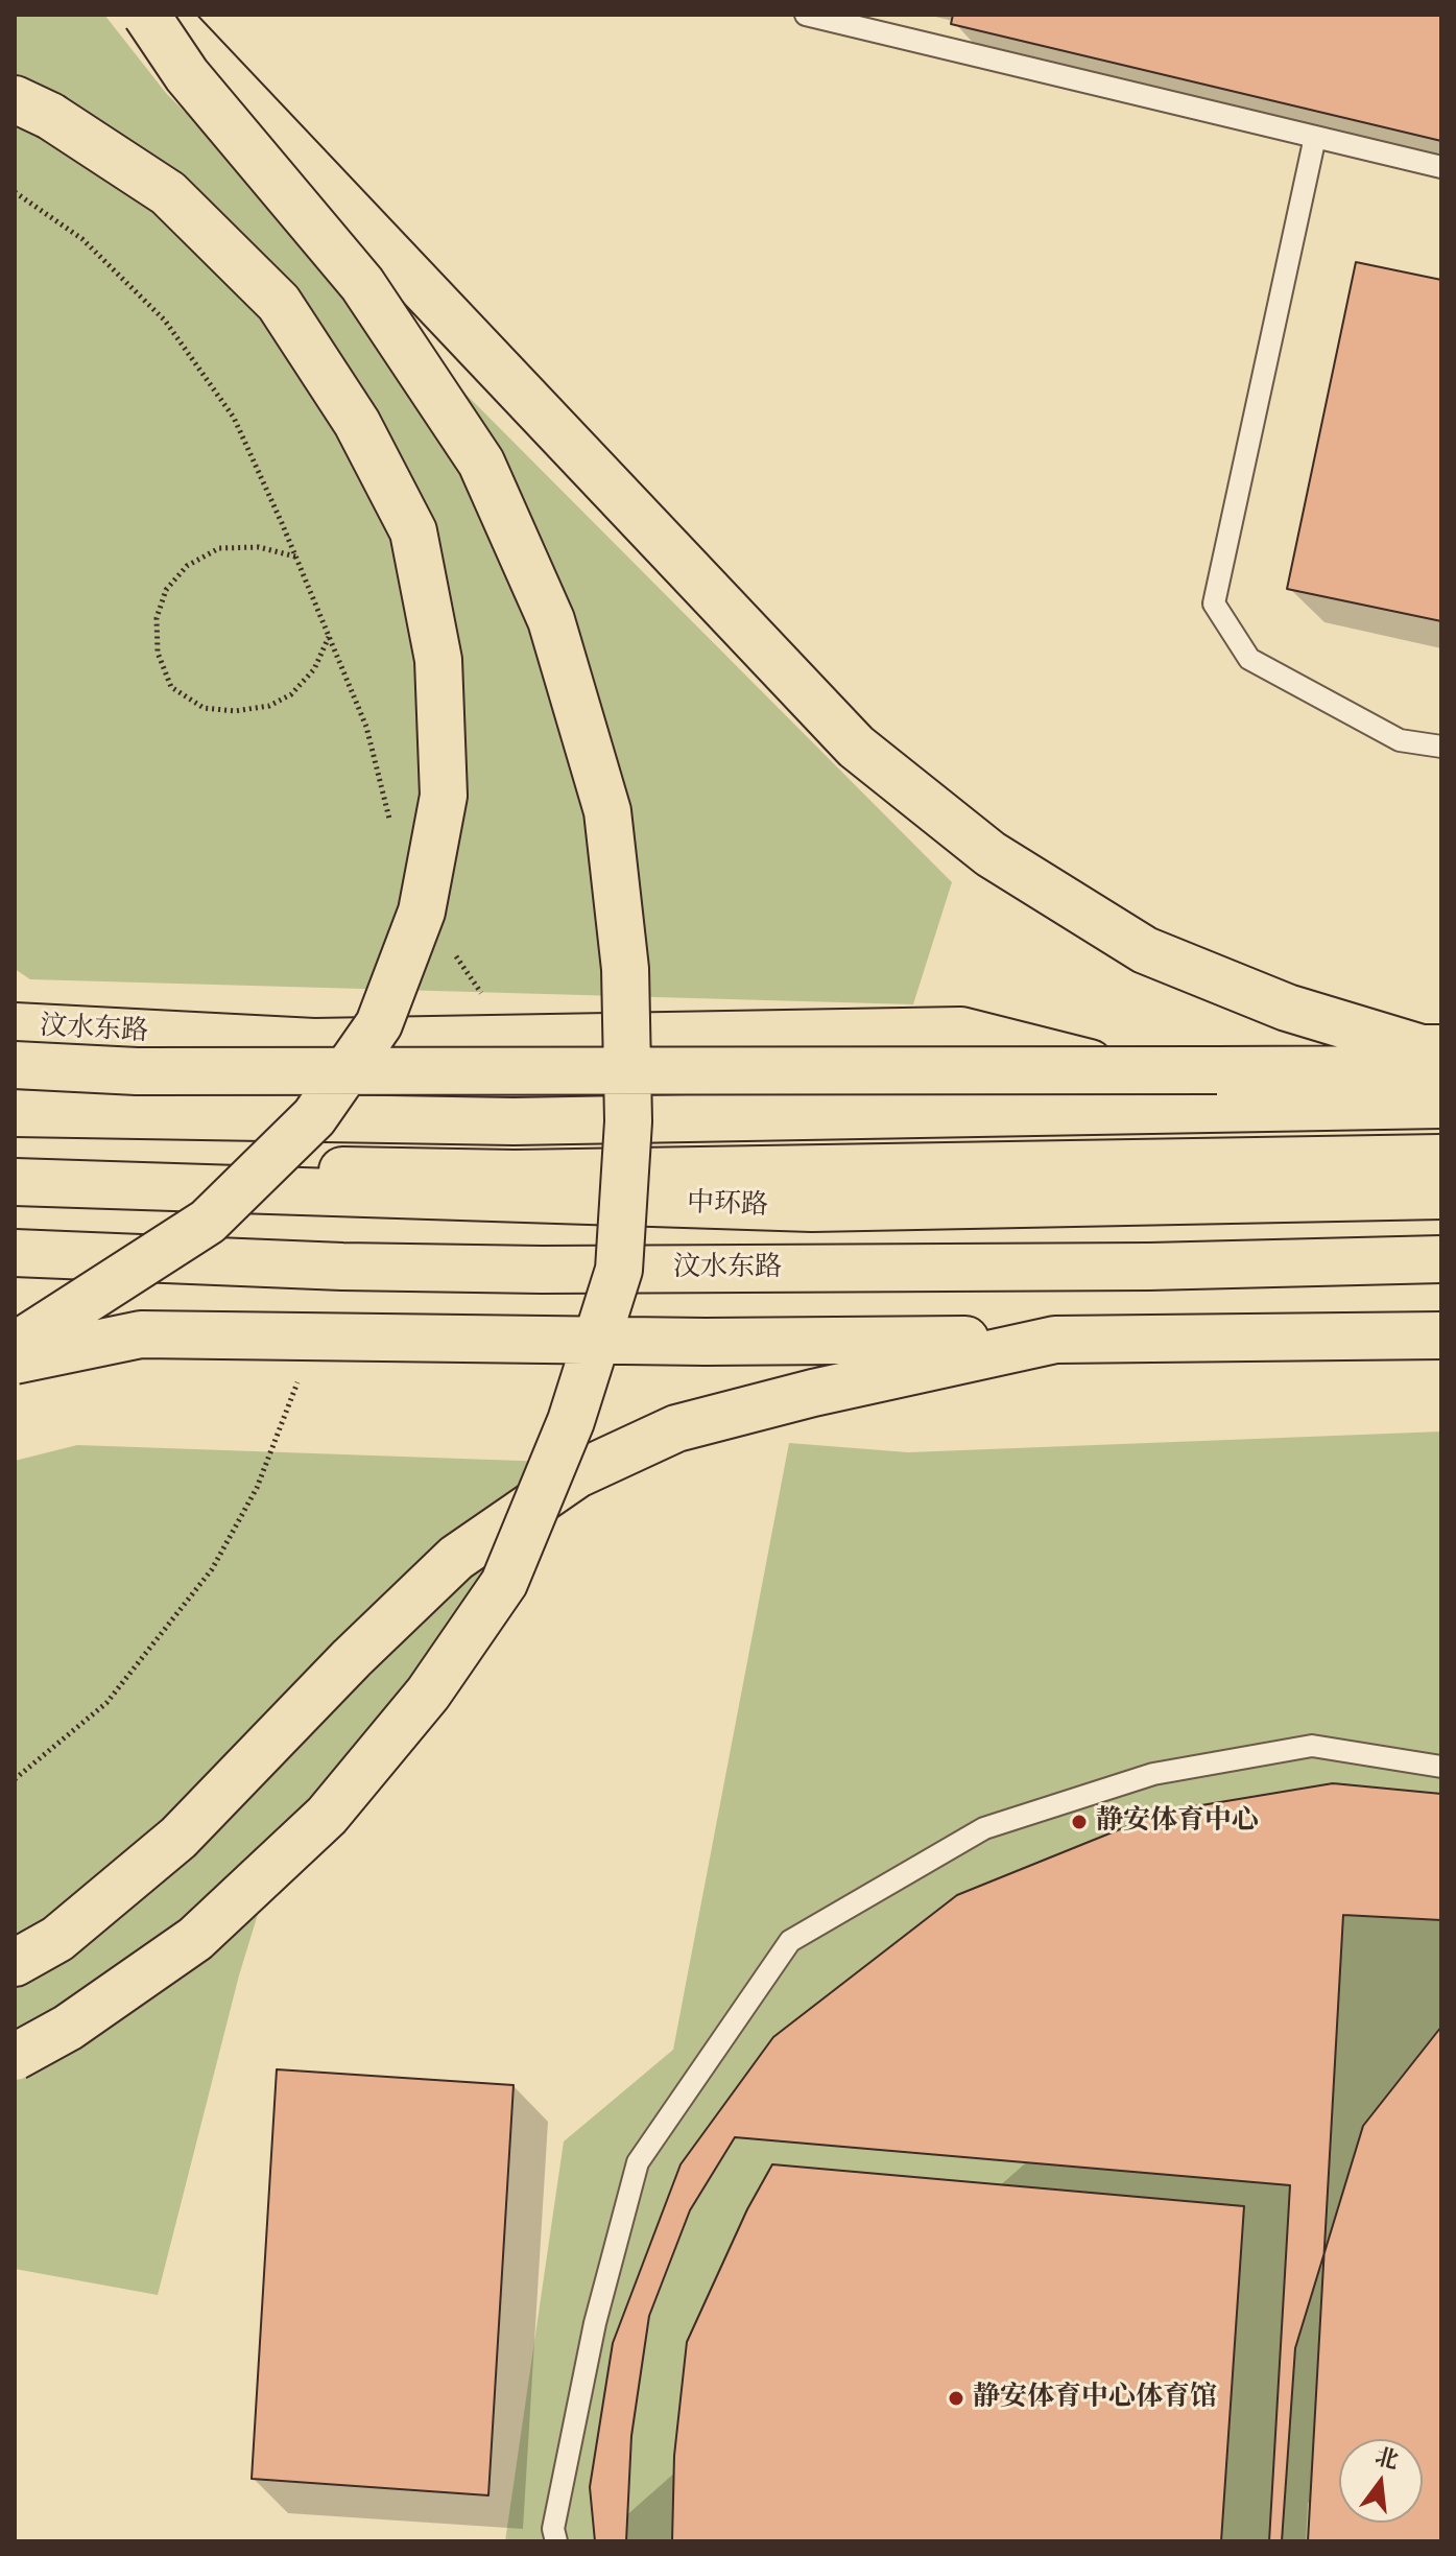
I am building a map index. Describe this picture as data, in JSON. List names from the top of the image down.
{
  "streets": {
    "main road": ["汶水东路", "中环路"]
  },
  "places": ["静安体育中心", "静安体育中心体育馆"],
  "north": "top"
}
